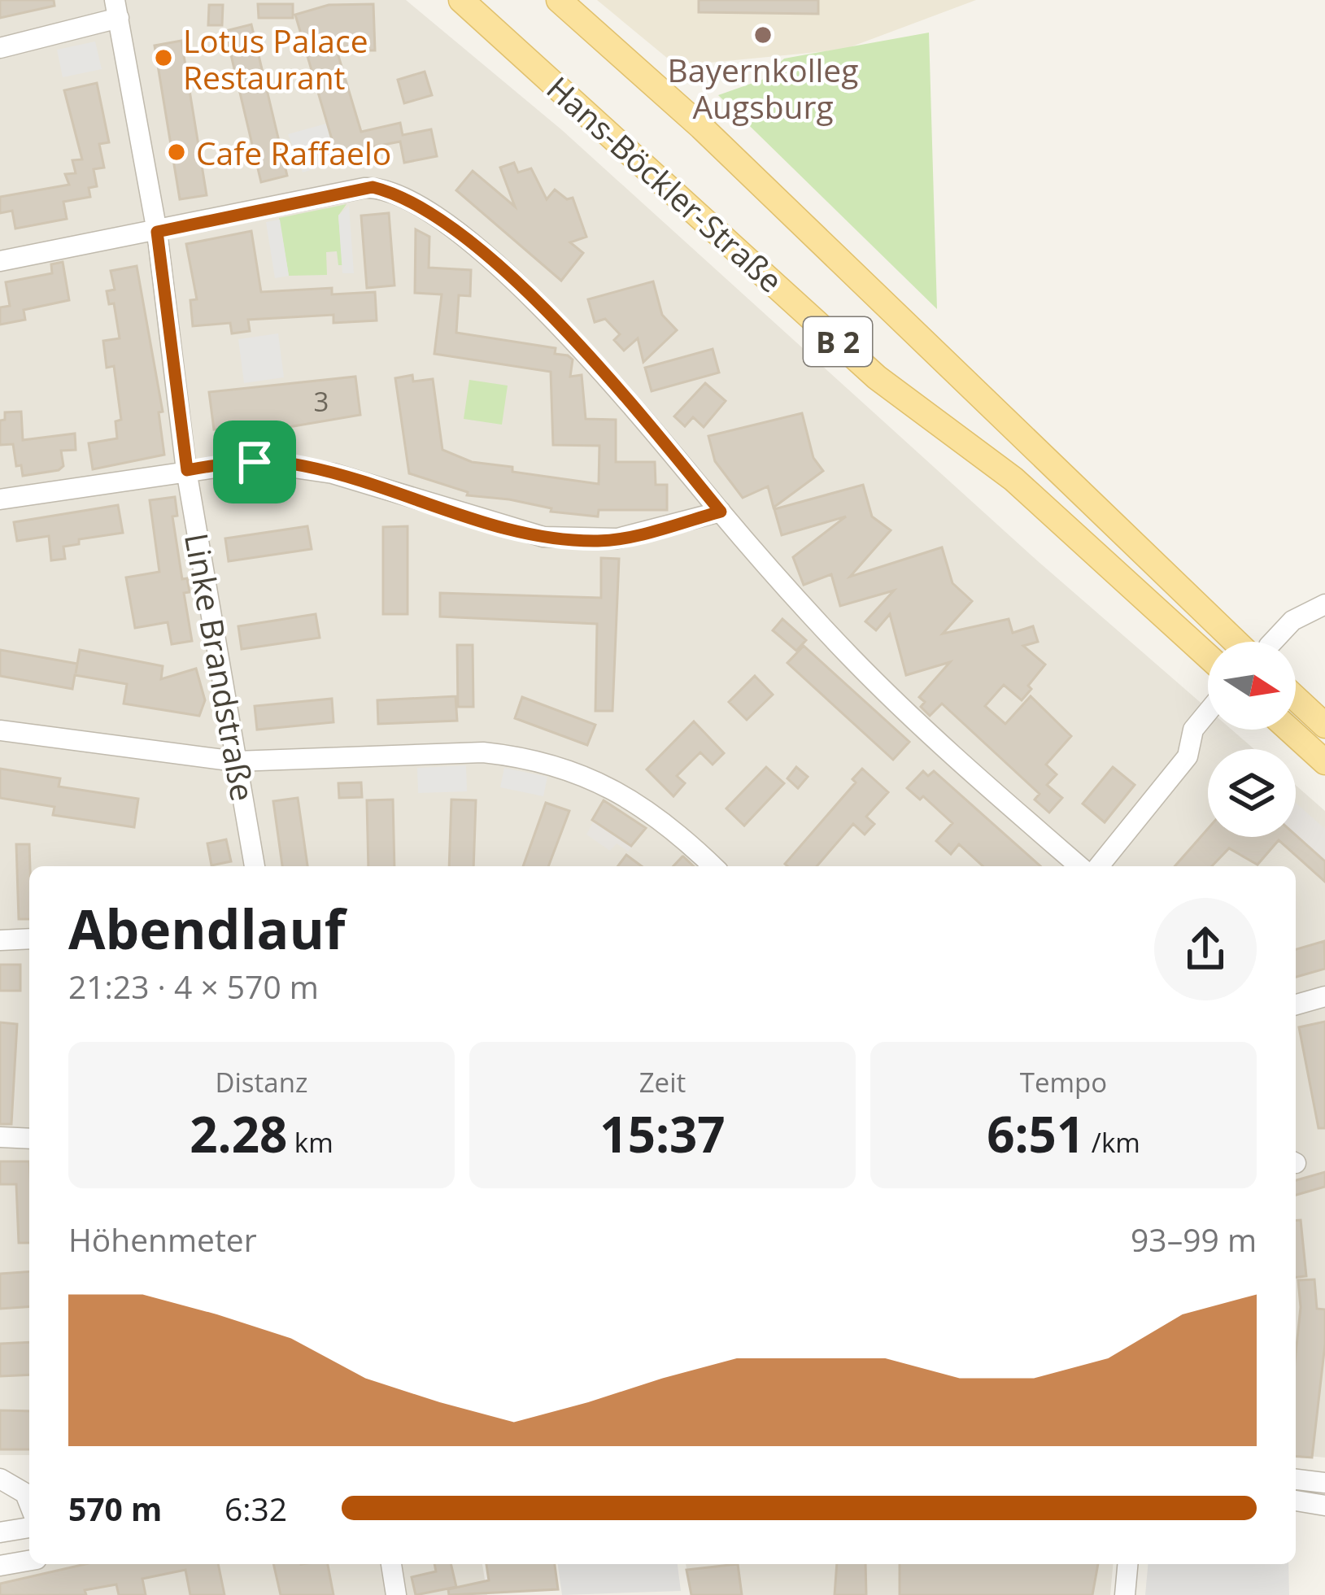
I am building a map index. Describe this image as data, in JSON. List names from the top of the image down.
{
  "streets": {
    "main road": ["Hans-Böckler-Straße", "B 2"],
    "street": ["Linke Brandstraße"]
  },
  "places": ["Bayernkolleg Augsburg", "Lotus Palace Restaurant", "Cafe Raffaelo"],
  "house_numbers": ["3"],
  "north": "right",
  "page": {
    "heading": ["Abendlauf", "21:23 · 4 × 570 m"],
    "stats": [
      ["Distanz", "2.28 km"],
      ["Zeit", "15:37"],
      ["Tempo", "6:51 /km"]
    ],
    "chart": ["Höhenmeter", "93–99 m"],
    "list": [
      {
        "name": "570 m",
        "note": "6:32"
      }
    ]
  }
}
